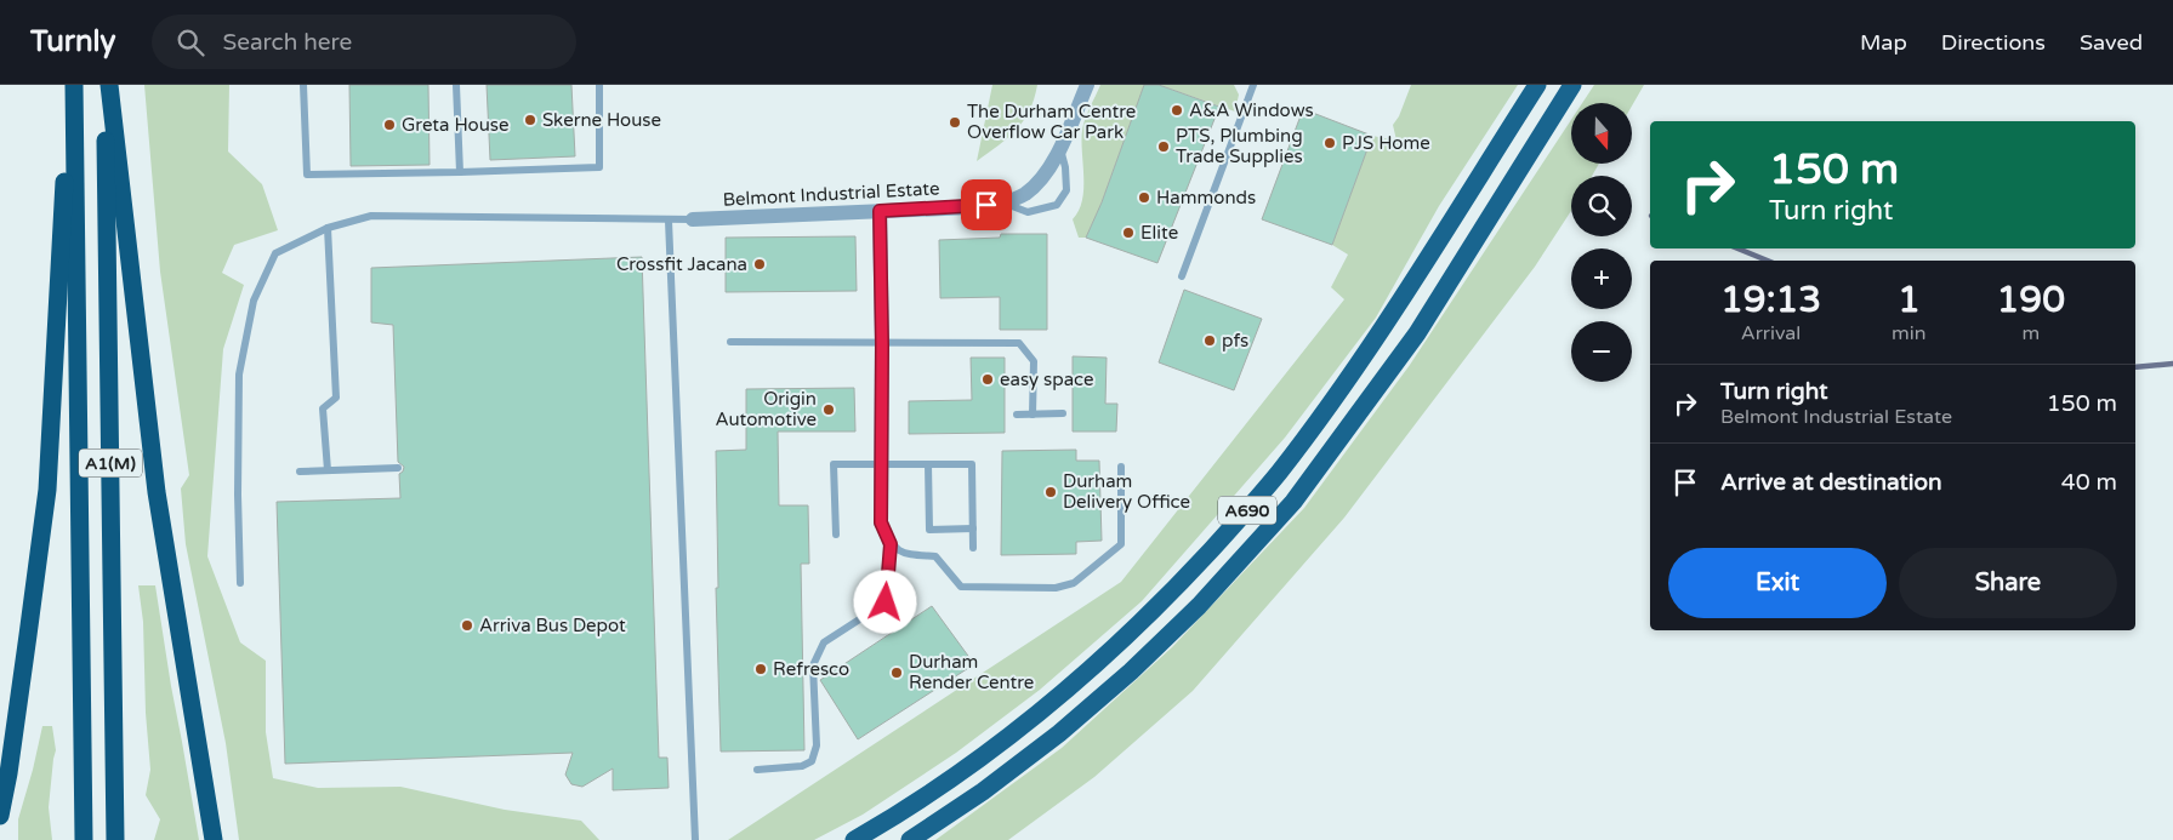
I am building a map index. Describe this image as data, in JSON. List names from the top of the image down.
{
  "streets": {
    "highway": ["A1(M)", "A690"],
    "street": ["Belmont Industrial Estate"]
  },
  "places": [
    "A&A Windows",
    "Skerne House",
    "The Durham Centre Overflow Car Park",
    "Greta House",
    "PJS Home",
    "PTS, Plumbing Trade Supplies",
    "Hammonds",
    "Elite",
    "Crossfit Jacana",
    "pfs",
    "easy space",
    "Origin Automotive",
    "Durham Delivery Office",
    "Arriva Bus Depot",
    "Refresco",
    "Durham Render Centre"
  ],
  "north": "bottom",
  "page": {
    "header": "Turnly",
    "search": "Search here",
    "nav": ["Map", "Directions", "Saved"],
    "map_buttons": ["+", "−"],
    "turn": ["150 m", "Turn right"],
    "eta": [
      "19:13",
      "Arrival",
      "1",
      "min",
      "190",
      "m"
    ],
    "list": [
      {
        "name": "Turn right",
        "note": "Belmont Industrial Estate",
        "value": "150 m"
      },
      {
        "name": "Arrive at destination",
        "value": "40 m"
      }
    ],
    "buttons": ["Exit", "Share"]
  }
}
